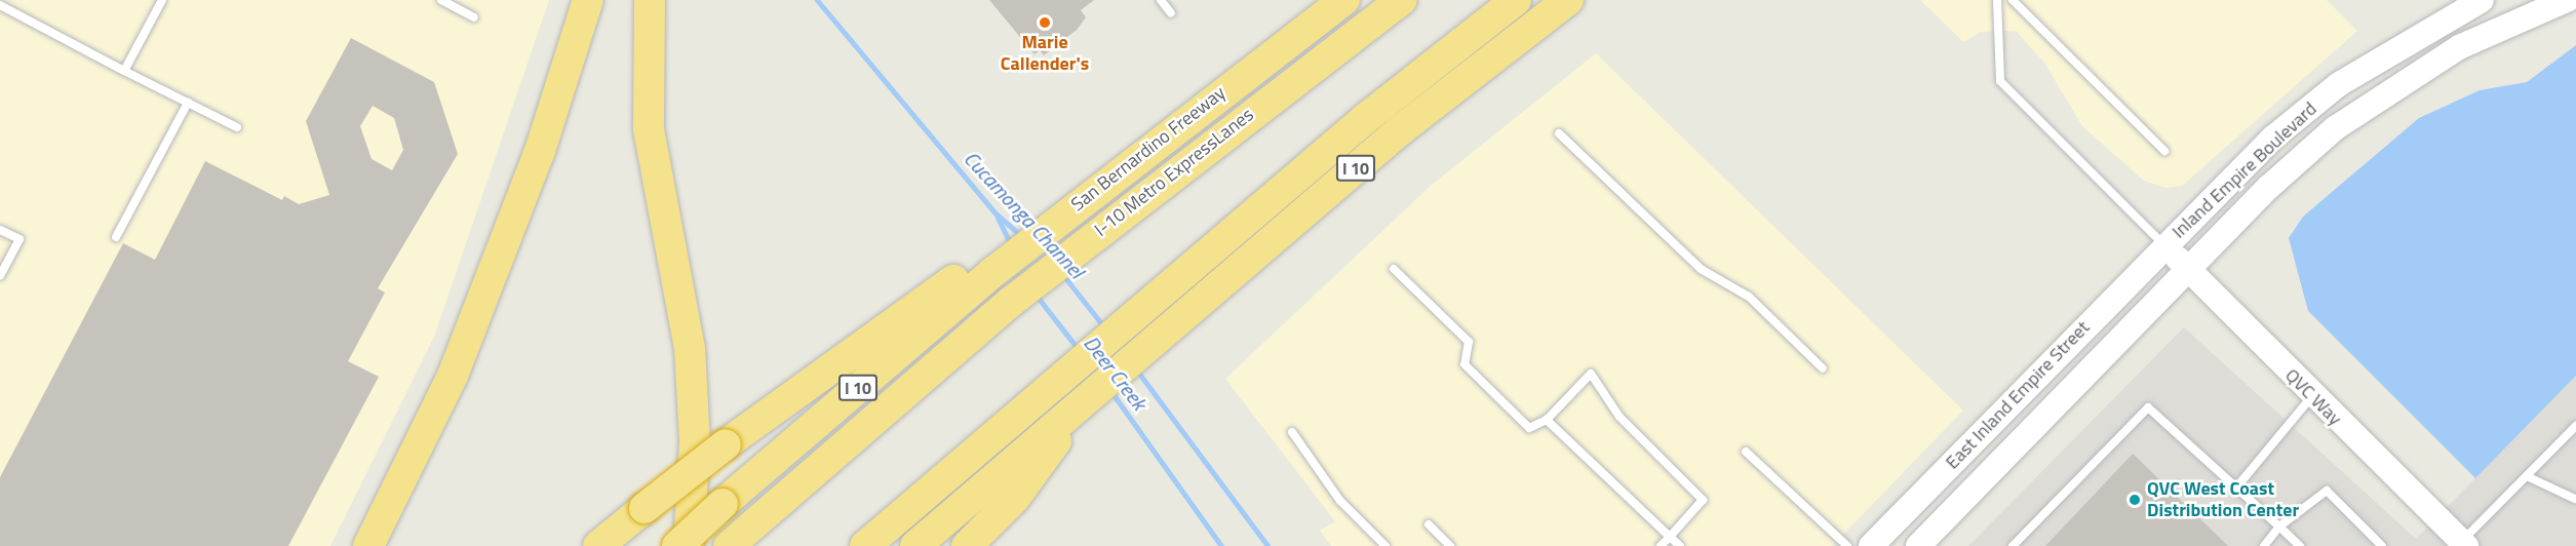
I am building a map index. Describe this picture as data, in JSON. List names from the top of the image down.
{
  "streets": {
    "highway": ["San Bernardino Freeway", "I 10", "I-10 Metro ExpressLanes"],
    "main road": ["Inland Empire Boulevard", "East Inland Empire Street", "QVC Way"]
  },
  "crossings": [
    ["Inland Empire Boulevard", "East Inland Empire Street"],
    ["Inland Empire Boulevard", "QVC Way"],
    ["East Inland Empire Street", "QVC Way"]
  ],
  "water": ["Cucamonga Channel", "Deer Creek"],
  "places": ["Marie Callender's", "QVC West Coast Distribution Center"]
}
